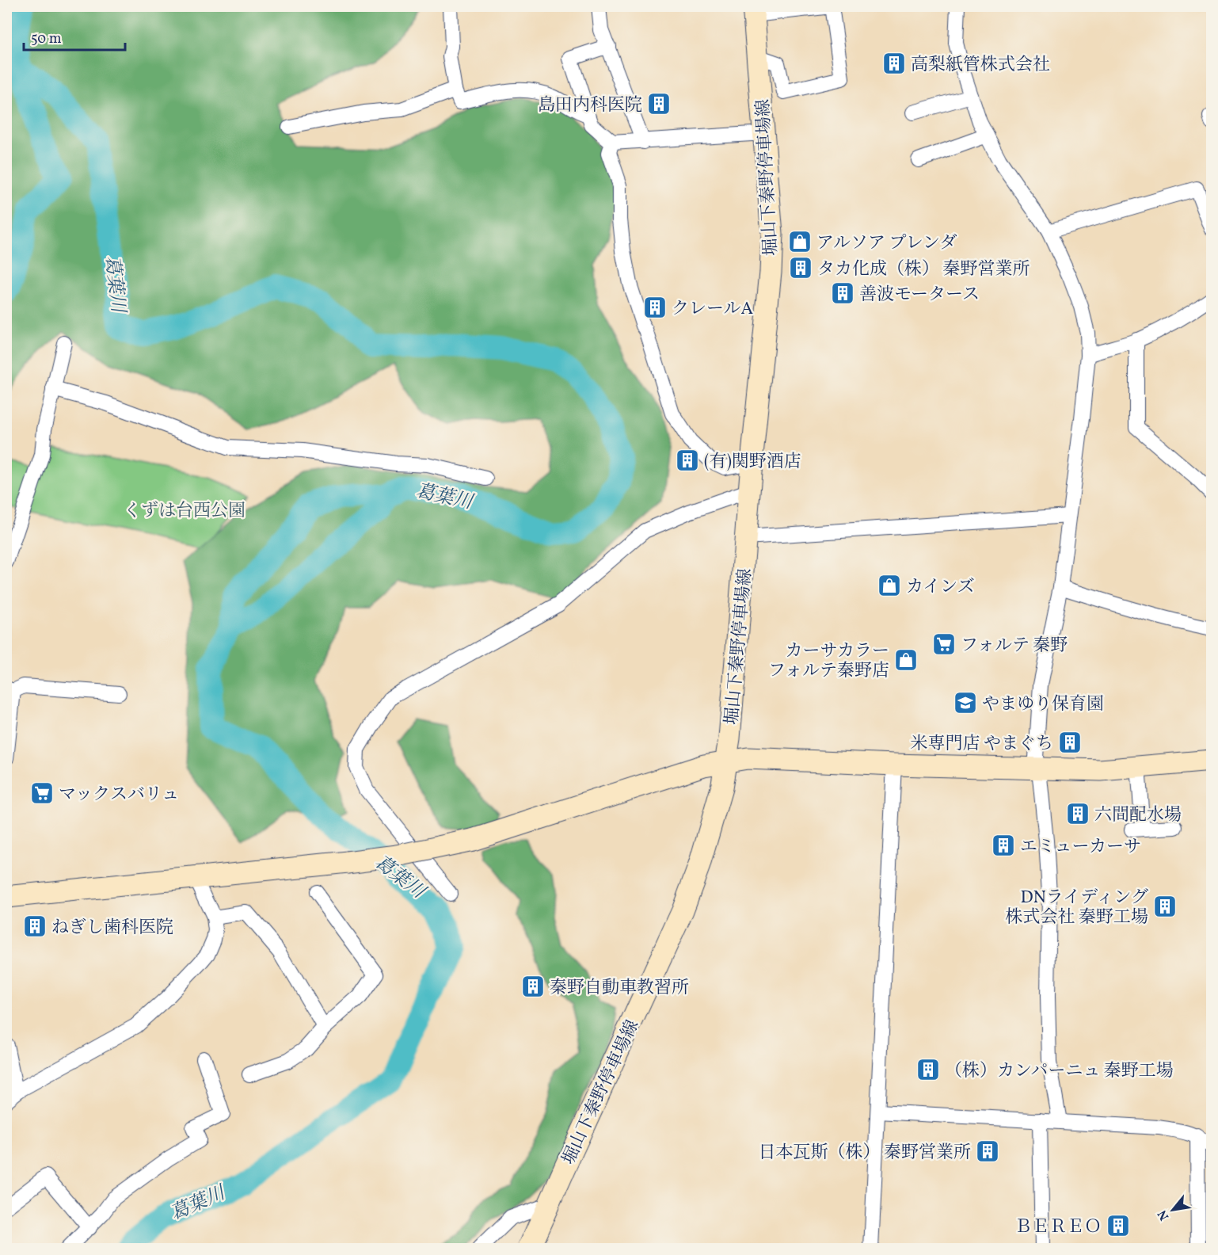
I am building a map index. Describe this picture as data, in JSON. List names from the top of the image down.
{
  "streets": {
    "main road": ["堀山下秦野停車場線"]
  },
  "water": ["葛葉川"],
  "parks": ["くずは台西公園"],
  "places": {
    "building": [
      "高梨紙管株式会社",
      "島田内科医院",
      "タカ化成（株） 秦野営業所",
      "善波モータース",
      "クレールA",
      "(有)関野酒店",
      "米専門店 やまぐち",
      "六間配水場",
      "エミューカーサ",
      "DNライディング 株式会社 秦野工場",
      "ねぎし歯科医院",
      "秦野自動車教習所",
      "（株）カンパーニュ 秦野工場",
      "日本瓦斯（株） 秦野営業所",
      "ＢＥＲＥＯ"
    ],
    "shop": ["アルソア プレンダ", "カインズ", "カーサカラー フォルテ秦野店"],
    "supermarket": ["フォルテ 秦野", "マックスバリュ"],
    "school or university": ["やまゆり保育園"]
  },
  "scale_bar": "50 m",
  "north": "bottom left"
}
